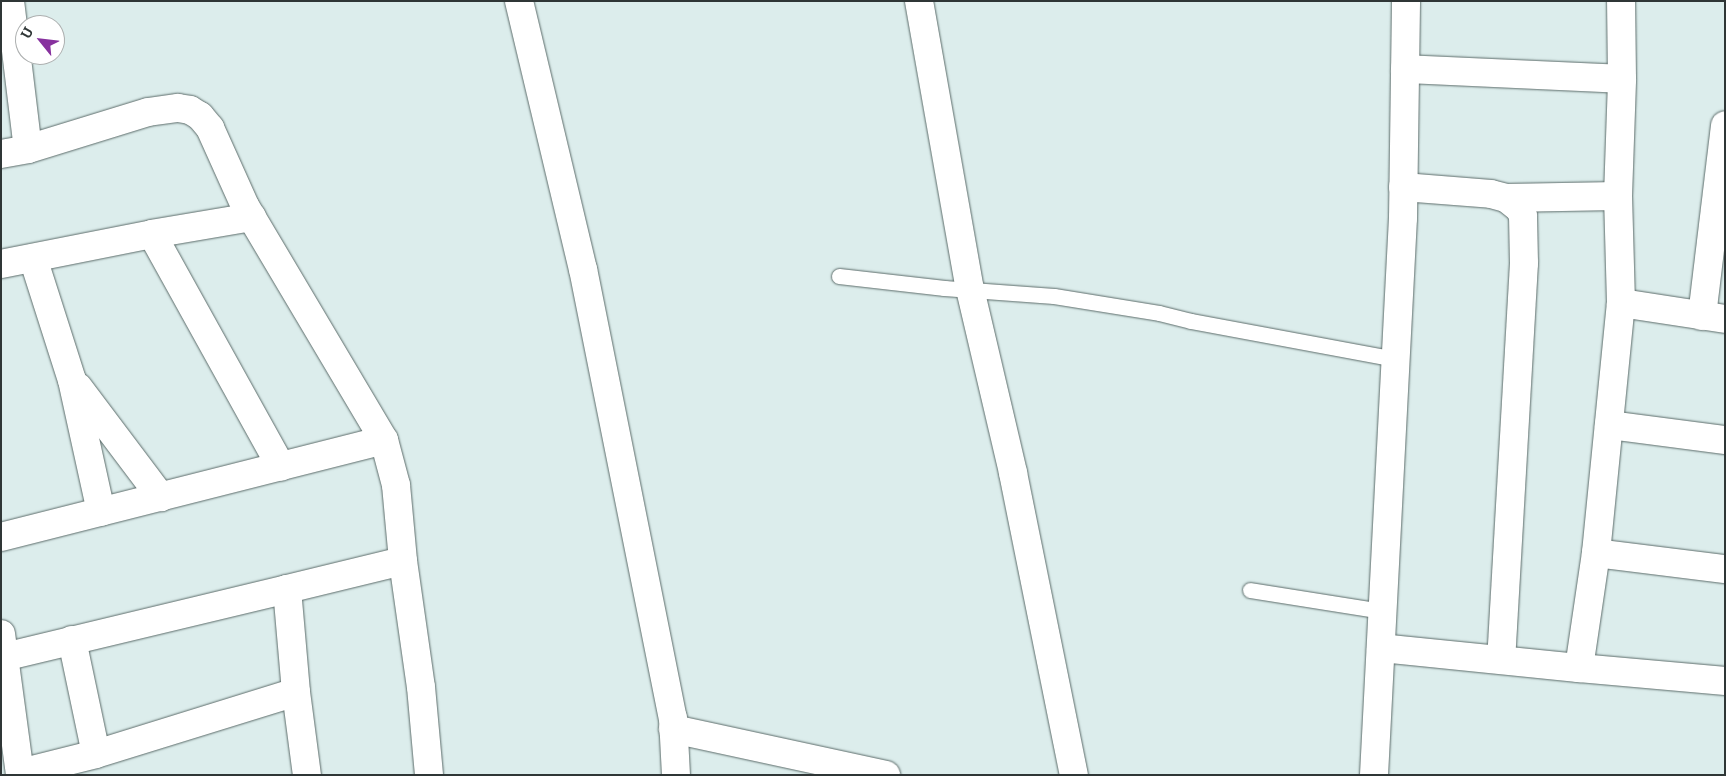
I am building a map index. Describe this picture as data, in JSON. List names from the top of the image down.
{
  "north": "top left"
}
